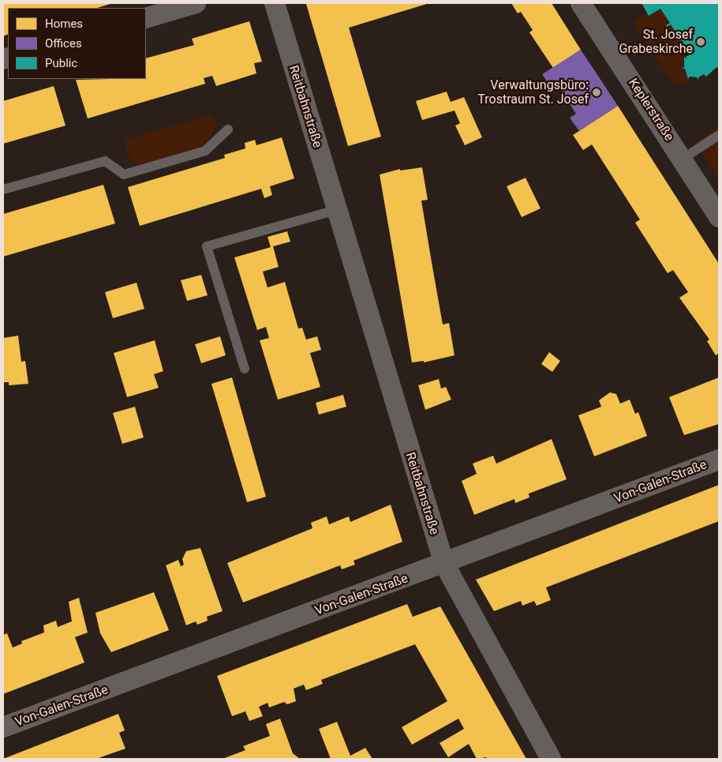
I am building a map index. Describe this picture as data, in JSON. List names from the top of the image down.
{
  "streets": {
    "street": ["Reitbahnstraße", "Keplerstraße", "Von-Galen-Straße"]
  },
  "crossings": [
    ["Reitbahnstraße", "Von-Galen-Straße"]
  ],
  "places": ["St. Josef Grabeskirche", "Verwaltungsbüro: Trostraum St. Josef"],
  "legend": ["Homes", "Offices", "Public"]
}
